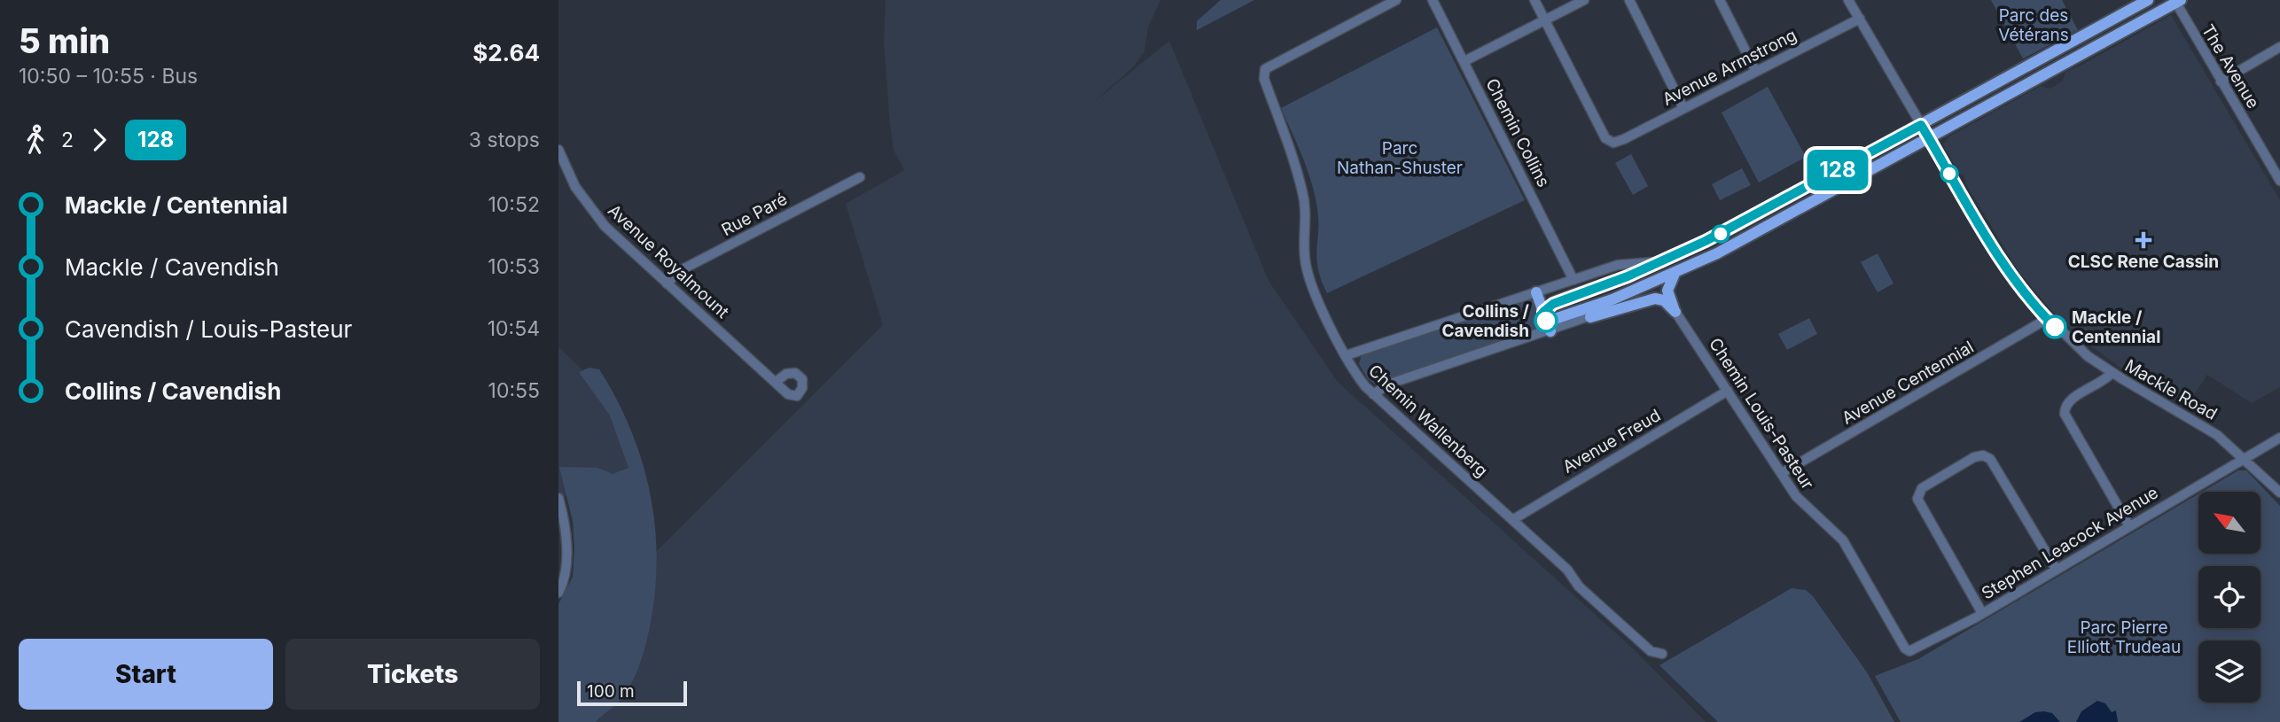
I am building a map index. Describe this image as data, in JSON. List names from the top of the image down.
{
  "streets": {
    "street": [
      "The Avenue",
      "Avenue Armstrong",
      "Chemin Collins",
      "Rue Paré",
      "Avenue Royalmount",
      "Avenue Centennial",
      "Mackle Road",
      "Chemin Louis-Pasteur",
      "Chemin Wallenberg",
      "Avenue Freud",
      "Stephen Leacock Avenue"
    ]
  },
  "crossings": [
    ["Avenue Armstrong", "Mackle Road"],
    ["Rue Paré", "Avenue Royalmount"],
    ["Avenue Centennial", "Mackle Road"],
    ["Avenue Centennial", "Chemin Louis-Pasteur"],
    ["Mackle Road", "Stephen Leacock Avenue"],
    ["Chemin Louis-Pasteur", "Avenue Freud"],
    ["Chemin Louis-Pasteur", "Stephen Leacock Avenue"],
    ["Chemin Wallenberg", "Avenue Freud"]
  ],
  "parks": ["Parc des Vétérans", "Parc Nathan-Shuster", "Parc Pierre Elliott Trudeau"],
  "places": {
    "health": ["CLSC Rene Cassin"],
    "other": ["Collins / Cavendish", "Mackle / Centennial"]
  },
  "lines": ["bus line 128"],
  "scale_bar": "100 m",
  "north": "top left",
  "page": {
    "heading": ["5 min", "10:50 – 10:55 · Bus", "$2.64"],
    "on_map": "128",
    "legs": ["2", "128", "3 stops"],
    "list": [
      {
        "name": "Mackle / Centennial",
        "value": "10:52"
      },
      {
        "name": "Mackle / Cavendish",
        "value": "10:53"
      },
      {
        "name": "Cavendish / Louis-Pasteur",
        "value": "10:54"
      },
      {
        "name": "Collins / Cavendish",
        "value": "10:55"
      }
    ],
    "buttons": ["Start", "Tickets"],
    "scale": "100 m"
  }
}
